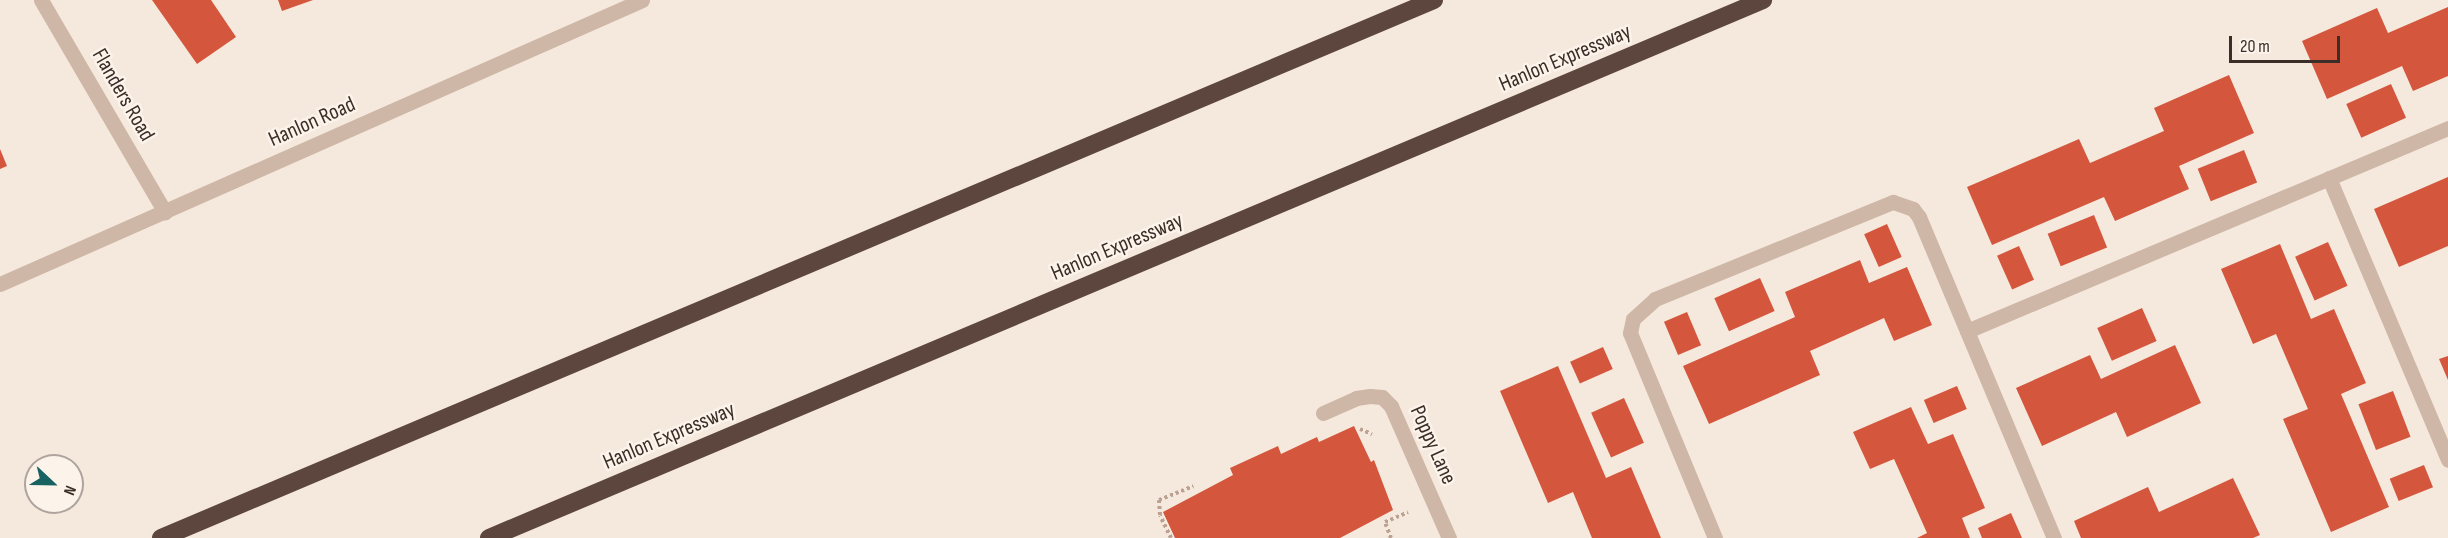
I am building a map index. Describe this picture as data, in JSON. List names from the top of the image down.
{
  "streets": {
    "highway": ["Hanlon Expressway"],
    "street": ["Flanders Road", "Hanlon Road", "Poppy Lane"]
  },
  "crossings": [
    ["Flanders Road", "Hanlon Road"]
  ],
  "scale_bar": "20 m",
  "north": "right"
}
